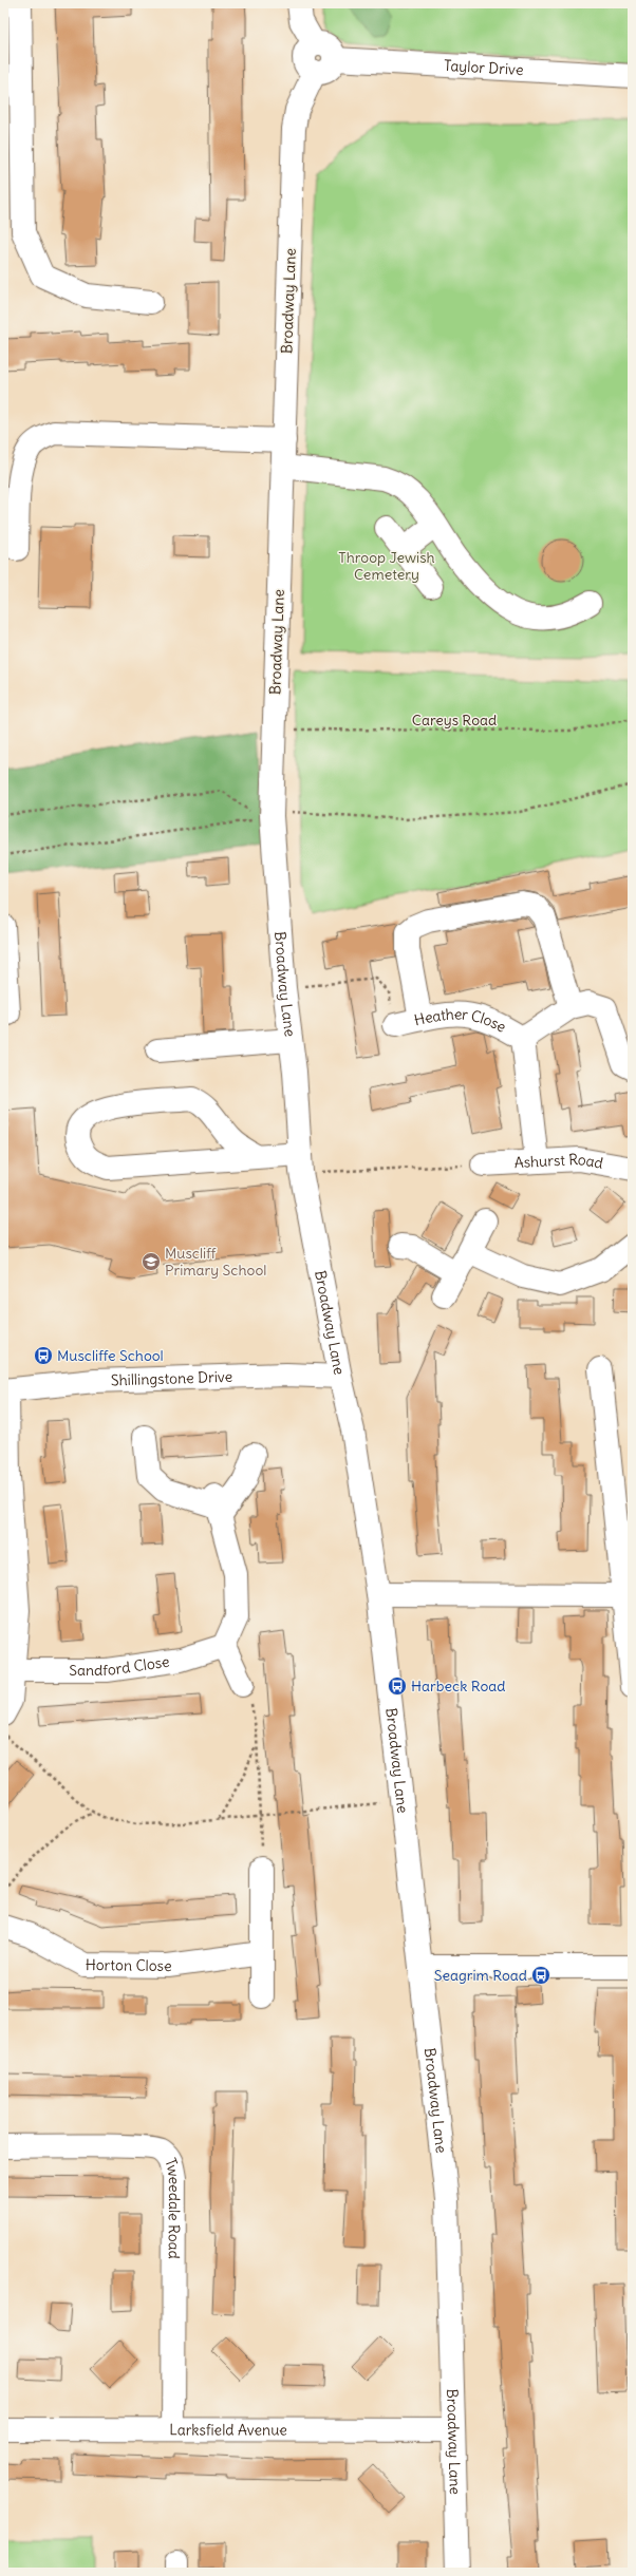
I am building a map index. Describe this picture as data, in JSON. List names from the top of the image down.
{
  "streets": {
    "street": [
      "Taylor Drive",
      "Broadway Lane",
      "Heather Close",
      "Ashurst Road",
      "Shillingstone Drive",
      "Sandford Close",
      "Horton Close",
      "Tweedale Road",
      "Larksfield Avenue"
    ],
    "path": ["Careys Road"]
  },
  "crossings": [
    ["Taylor Drive", "Broadway Lane"],
    ["Broadway Lane", "Careys Road"],
    ["Broadway Lane", "Shillingstone Drive"],
    ["Broadway Lane", "Larksfield Avenue"],
    ["Heather Close", "Ashurst Road"],
    ["Tweedale Road", "Larksfield Avenue"]
  ],
  "parks": ["Throop Jewish Cemetery"],
  "places": {
    "school or university": ["Muscliff Primary School"],
    "bus stop": ["Muscliffe School", "Harbeck Road", "Seagrim Road"]
  }
}
